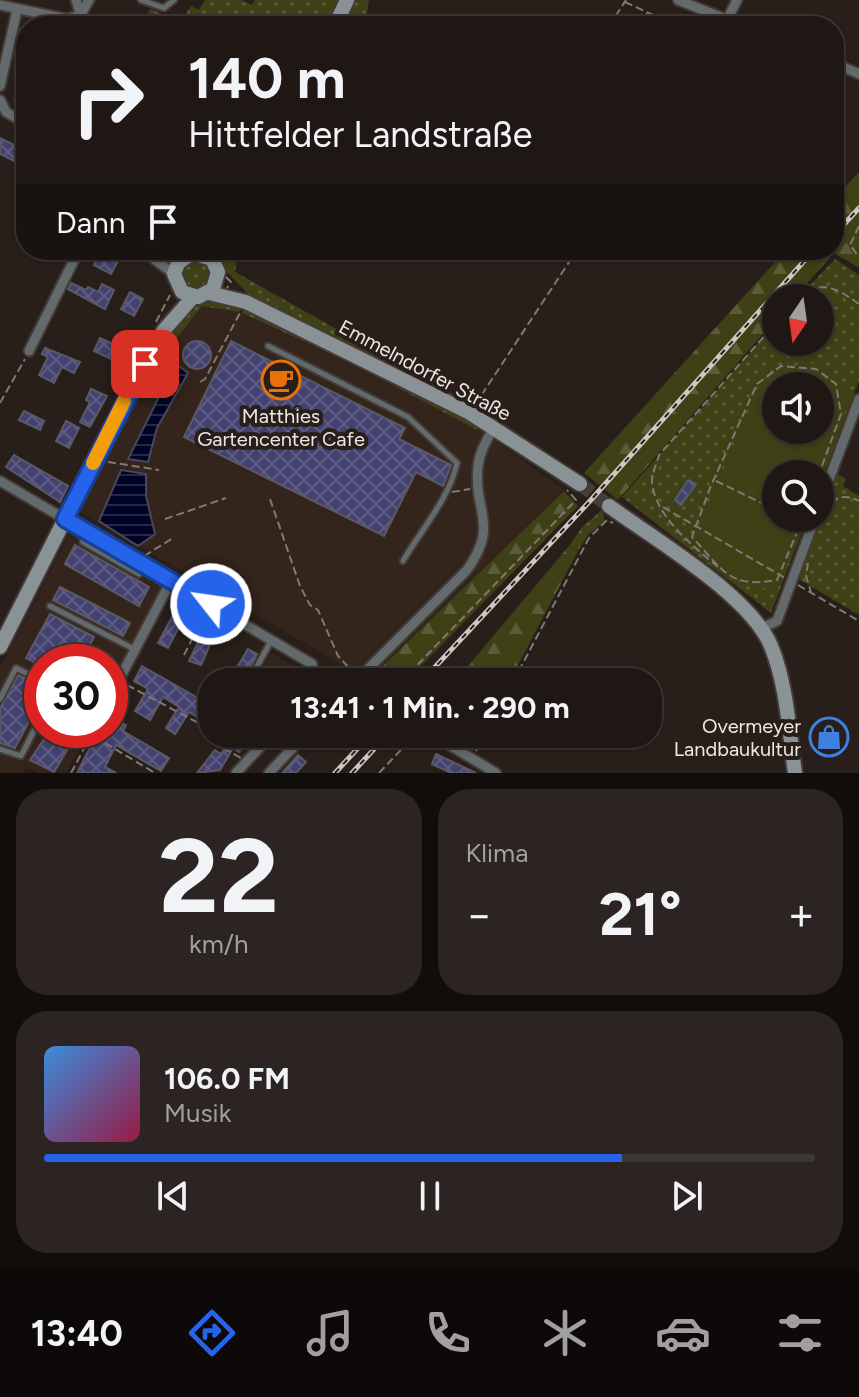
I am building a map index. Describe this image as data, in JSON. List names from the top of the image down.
{
  "streets": {
    "street": ["Emmelndorfer Straße"]
  },
  "places": {
    "cafe": ["Matthies Gartencenter Cafe"],
    "shop": ["Overmeyer Landbaukultur"]
  },
  "north": "bottom",
  "page": {
    "turn": ["140 m", "Hittfelder Landstraße"],
    "then": "Dann",
    "limit": "30",
    "trip": "13:41 · 1 Min. · 290 m",
    "tile": [
      ["22", "km/h"],
      "Klima"
    ],
    "heat": ["−", "21°", "+"],
    "song": ["106.0 FM", "Musik"],
    "tabs": "13:40"
  }
}
